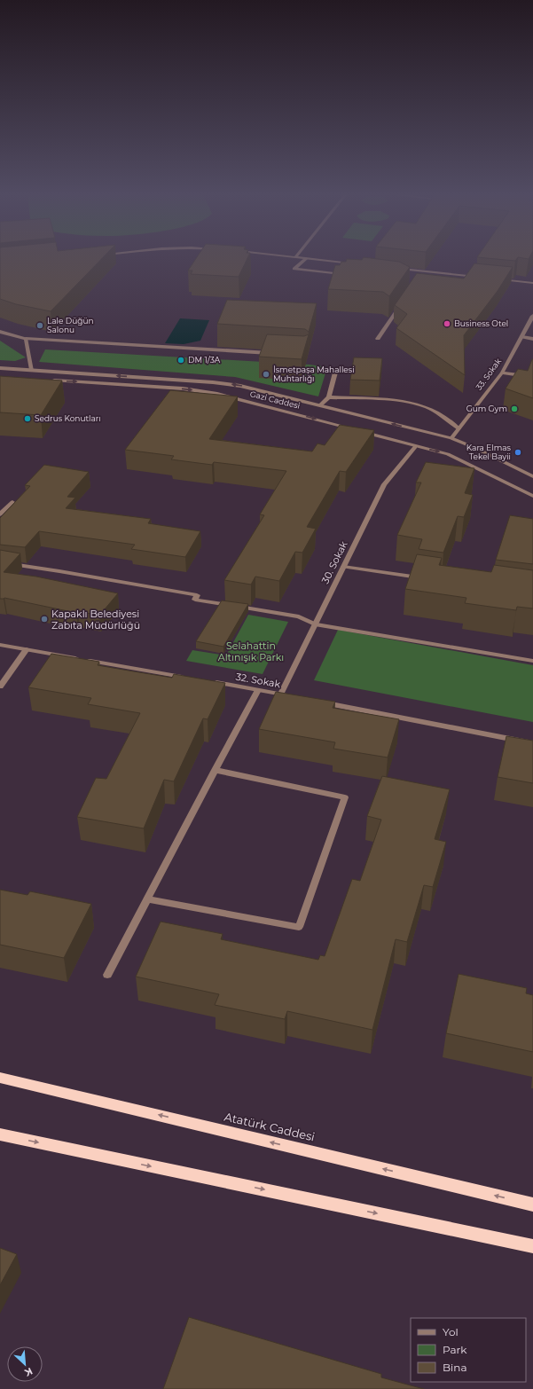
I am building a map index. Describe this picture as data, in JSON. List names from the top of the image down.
{
  "streets": {
    "highway": ["Atatürk Caddesi"],
    "street": [
      "33. Sokak",
      "Gazi Caddesi",
      "30. Sokak",
      "32. Sokak"
    ]
  },
  "crossings": [
    ["Gazi Caddesi", "30. Sokak"],
    ["30. Sokak", "32. Sokak"]
  ],
  "parks": ["Selahattin Altınışık Parkı"],
  "places": [
    "Business Otel",
    "Lale Düğün Salonu",
    "DM 1/3A",
    "İsmetpaşa Mahallesi Muhtarlığı",
    "Gum Gym",
    "Sedrus Konutları",
    "Kara Elmas Tekel Bayii",
    "Kapaklı Belediyesi Zabıta Müdürlüğü"
  ],
  "legend": ["Yol", "Park", "Bina"],
  "north": "bottom right"
}
